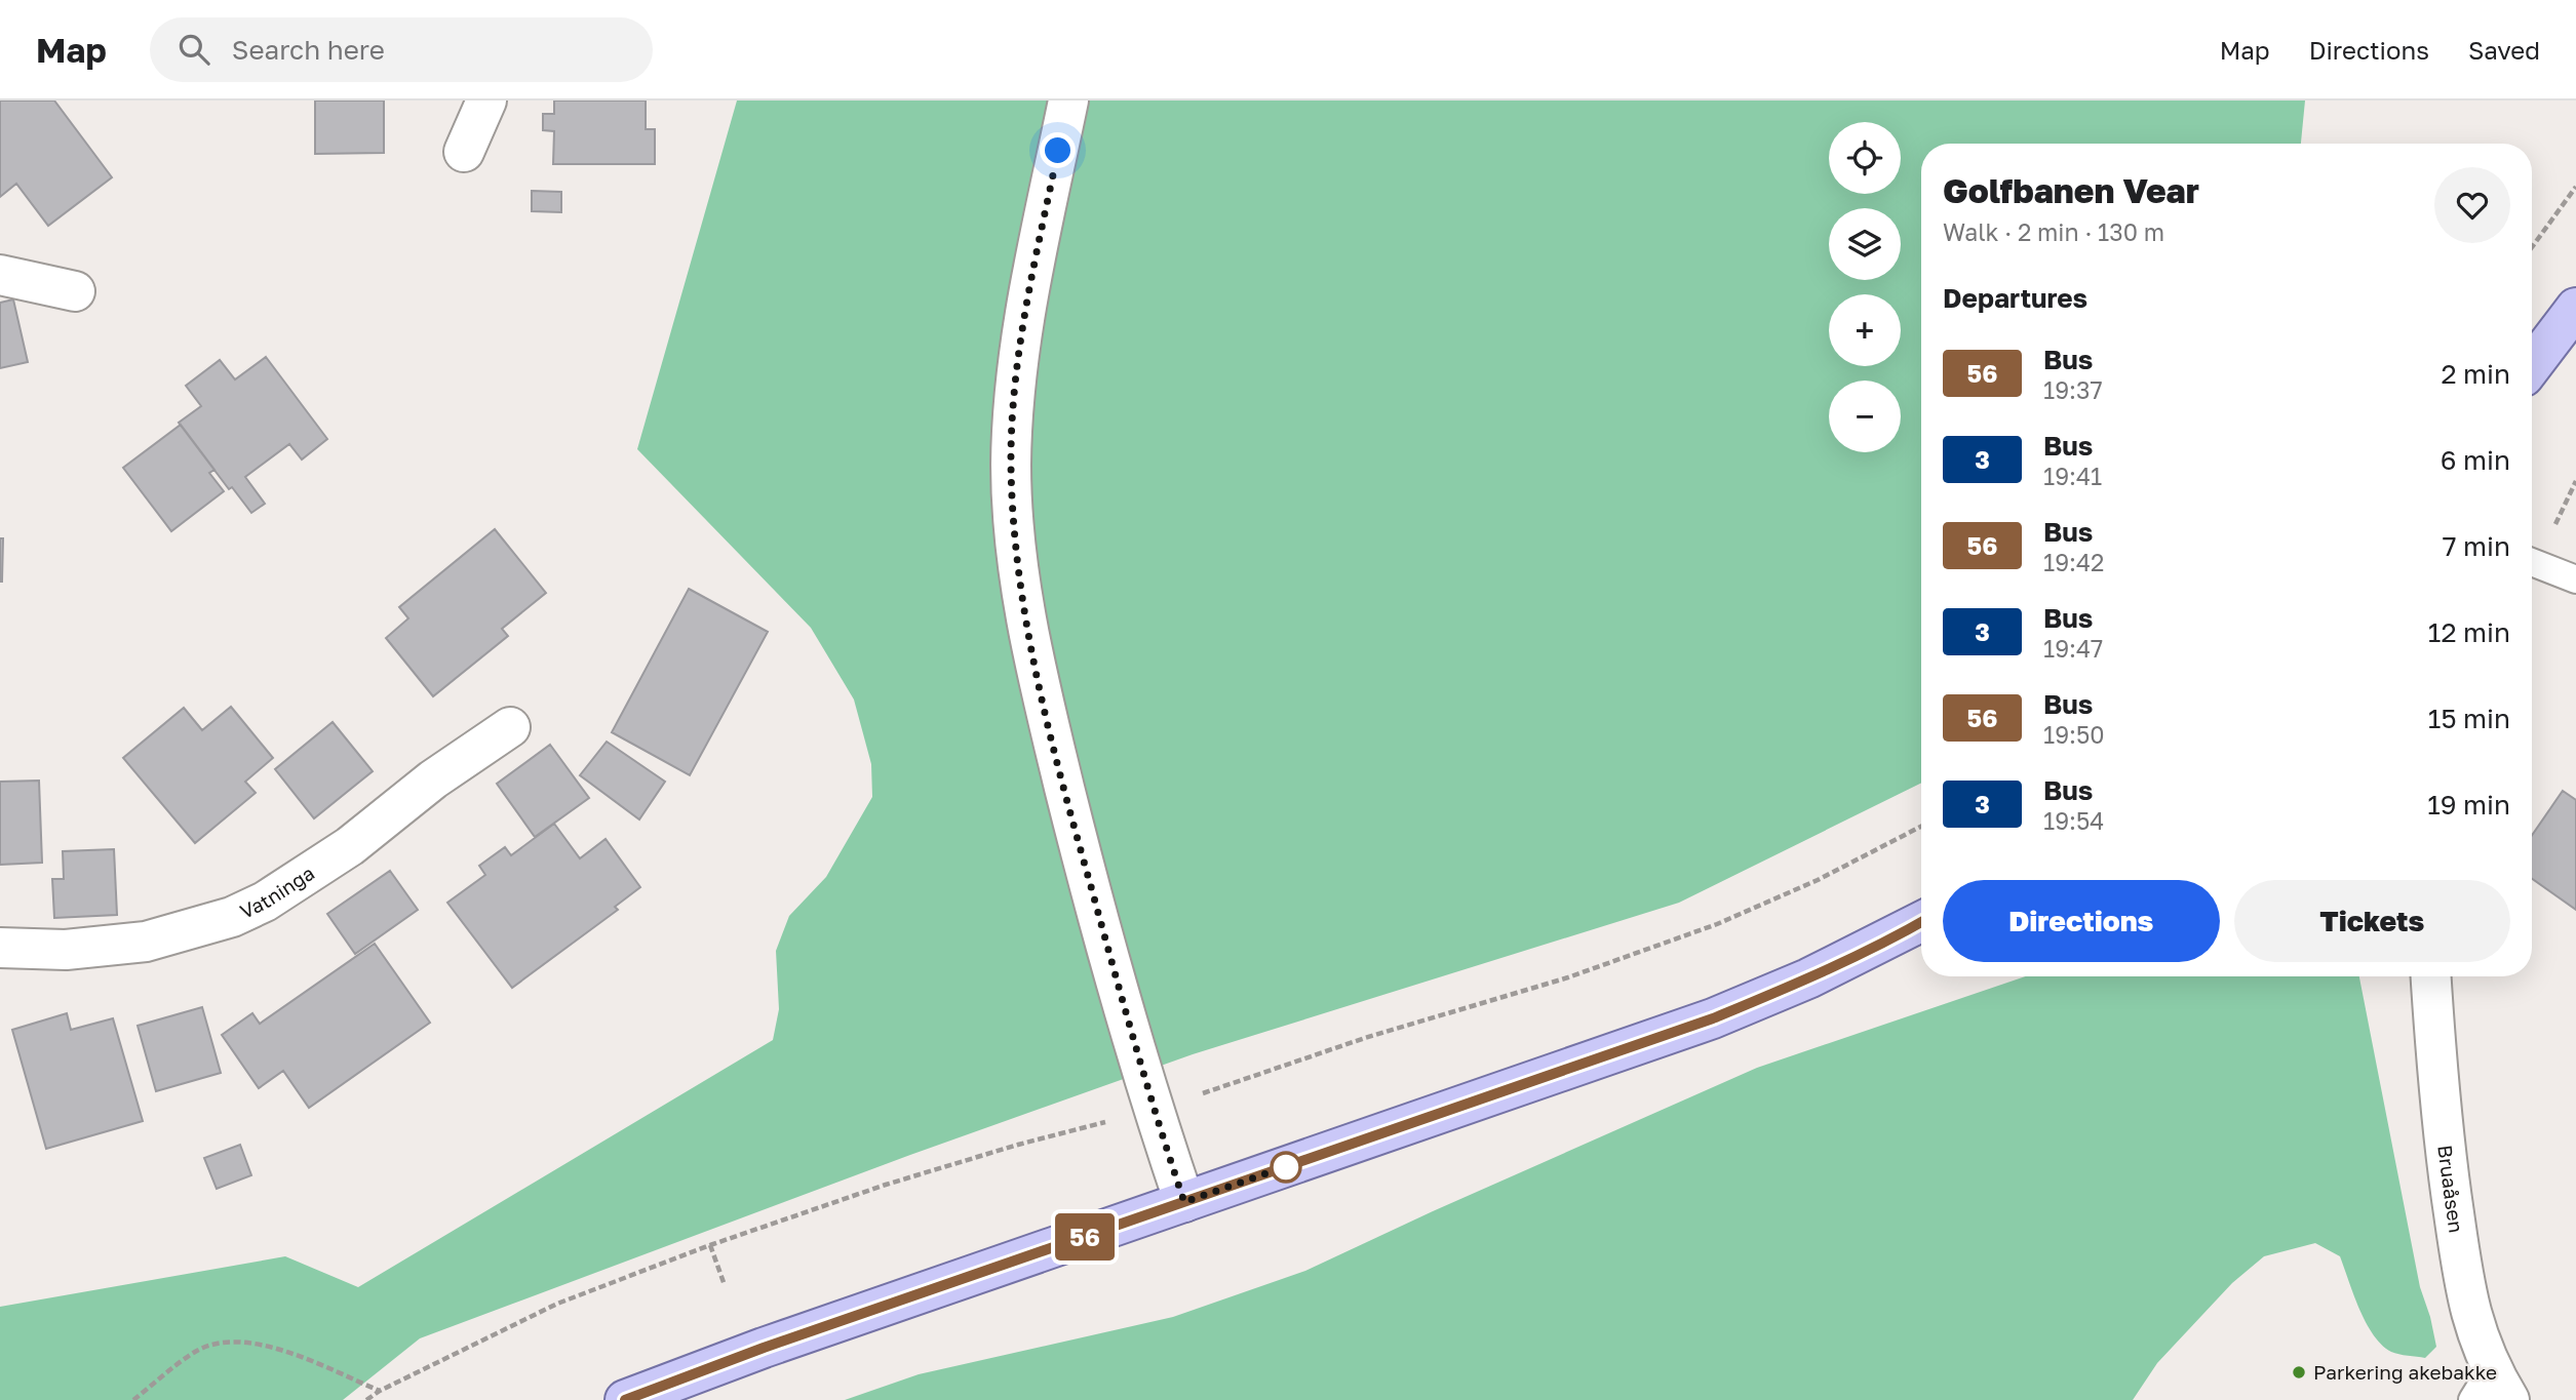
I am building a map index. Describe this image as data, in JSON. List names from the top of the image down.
{
  "streets": {
    "street": ["Vatninga", "Bruaåsen"]
  },
  "places": ["Parkering akebakke"],
  "lines": ["bus line 56"],
  "page": {
    "header": "Map",
    "search": "Search here",
    "nav": ["Map", "Directions", "Saved"],
    "on_map": "56",
    "map_buttons": ["+", "−"],
    "heading": [
      ["Golfbanen Vear", "Walk · 2 min · 130 m"],
      "Departures"
    ],
    "list": [
      {
        "mark": "56",
        "name": "Bus",
        "note": "19:37",
        "value": "2 min"
      },
      {
        "mark": "3",
        "name": "Bus",
        "note": "19:41",
        "value": "6 min"
      },
      {
        "mark": "56",
        "name": "Bus",
        "note": "19:42",
        "value": "7 min"
      },
      {
        "mark": "3",
        "name": "Bus",
        "note": "19:47",
        "value": "12 min"
      },
      {
        "mark": "56",
        "name": "Bus",
        "note": "19:50",
        "value": "15 min"
      },
      {
        "mark": "3",
        "name": "Bus",
        "note": "19:54",
        "value": "19 min"
      }
    ],
    "buttons": ["Directions", "Tickets"]
  }
}
